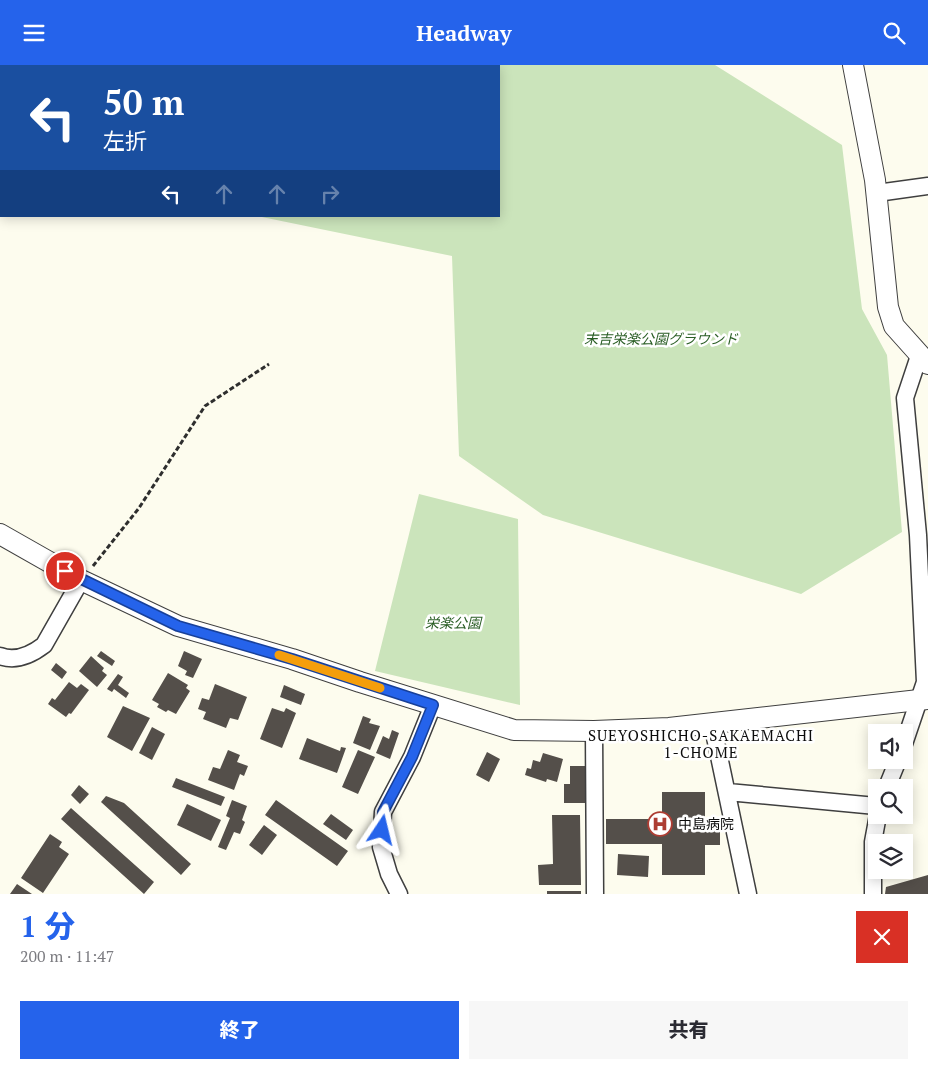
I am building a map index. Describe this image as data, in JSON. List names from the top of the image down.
{
  "districts": ["SUEYOSHICHO-SAKAEMACHI 1-CHOME"],
  "parks": ["末吉栄楽公園グラウンド", "栄楽公園"],
  "places": {
    "hospital": ["中島病院"]
  },
  "page": {
    "header": "Headway",
    "turn": ["50 m", "左折"],
    "heading": ["1 分", "200 m · 11:47"],
    "buttons": ["終了", "共有"]
  }
}
